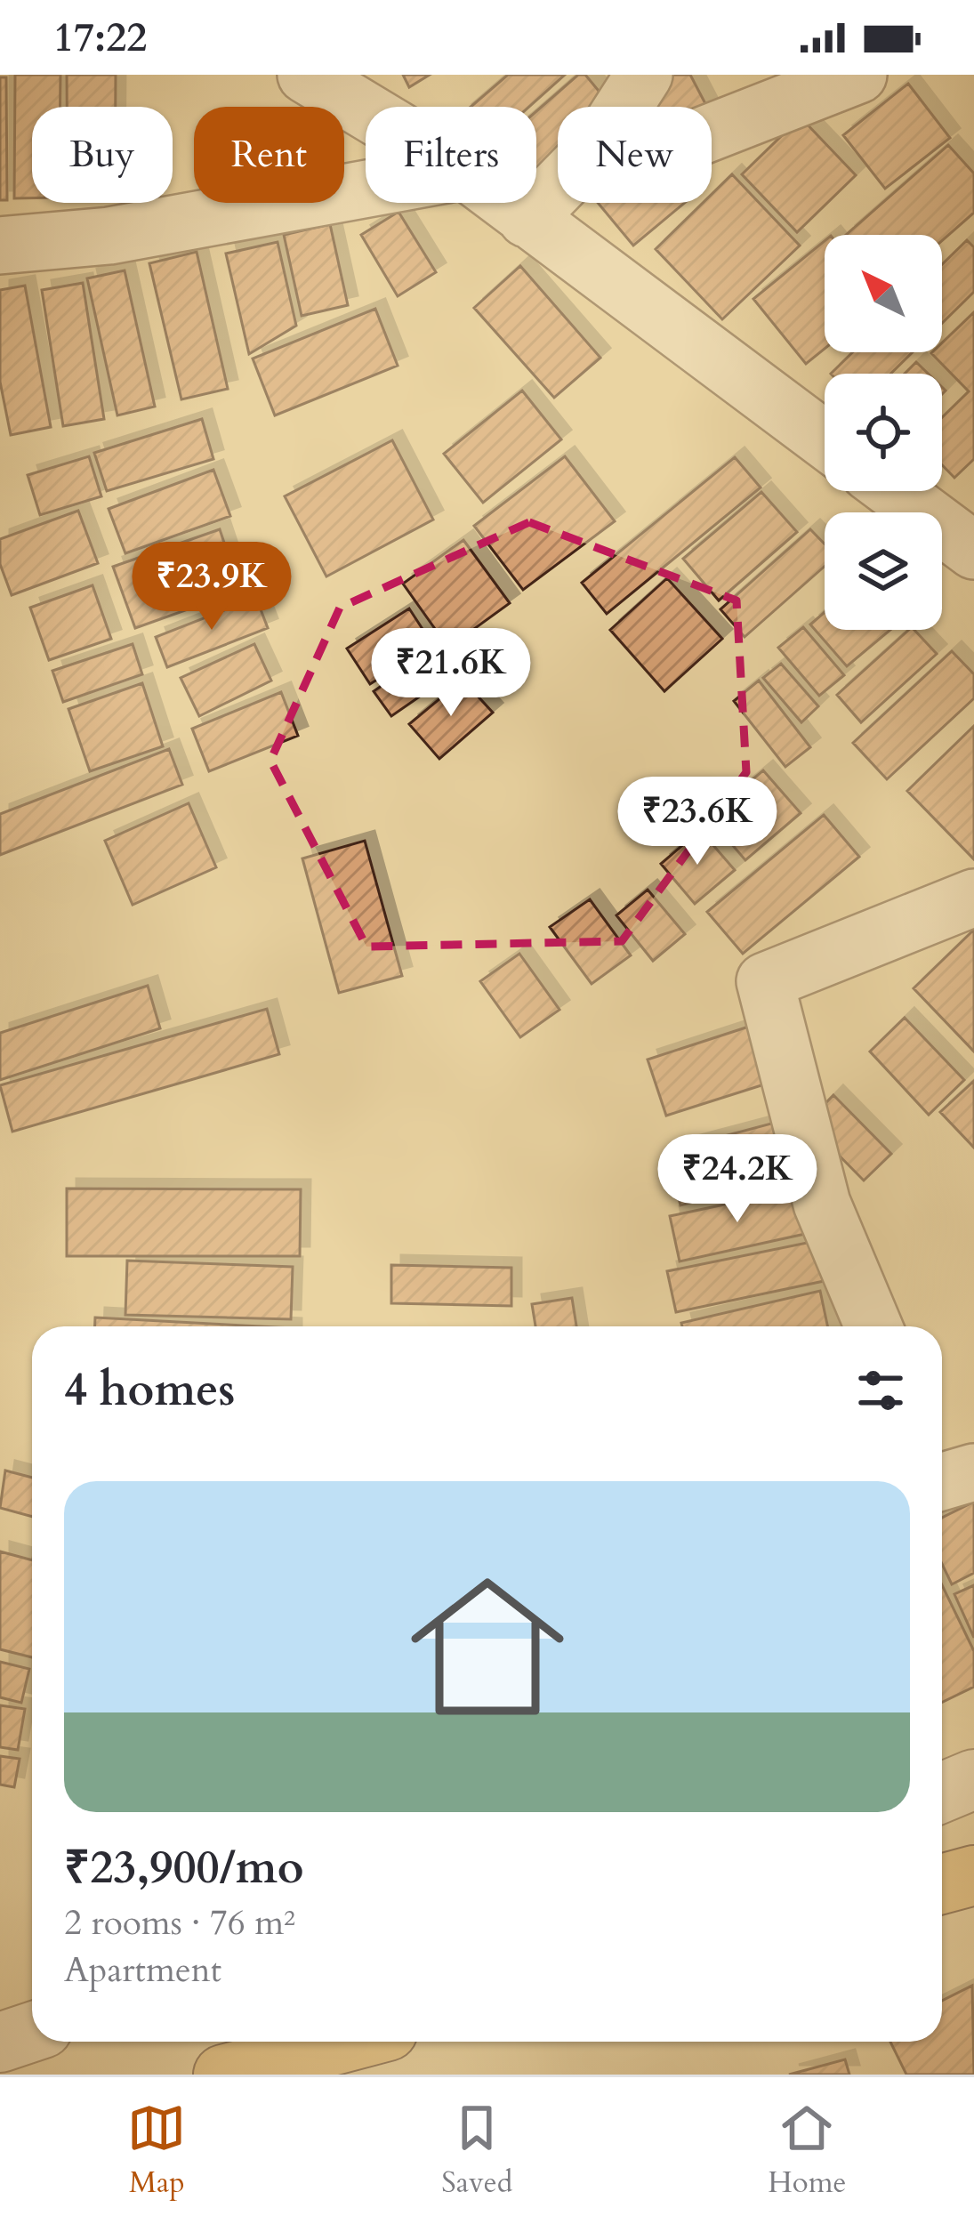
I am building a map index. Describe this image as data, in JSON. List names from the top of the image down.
{
  "north": "top left",
  "page": {
    "status": "17:22",
    "chip": [
      "Buy",
      "Rent",
      "Filters",
      "New"
    ],
    "price": [
      "₹23.9K",
      "₹21.6K",
      "₹23.6K",
      "₹24.2K"
    ],
    "heading": "4 homes",
    "list": [
      {
        "name": "₹23,900/mo",
        "note": "2 rooms · 76 m² · Apartment"
      }
    ],
    "tabs": ["Map", "Saved", "Home"]
  }
}
